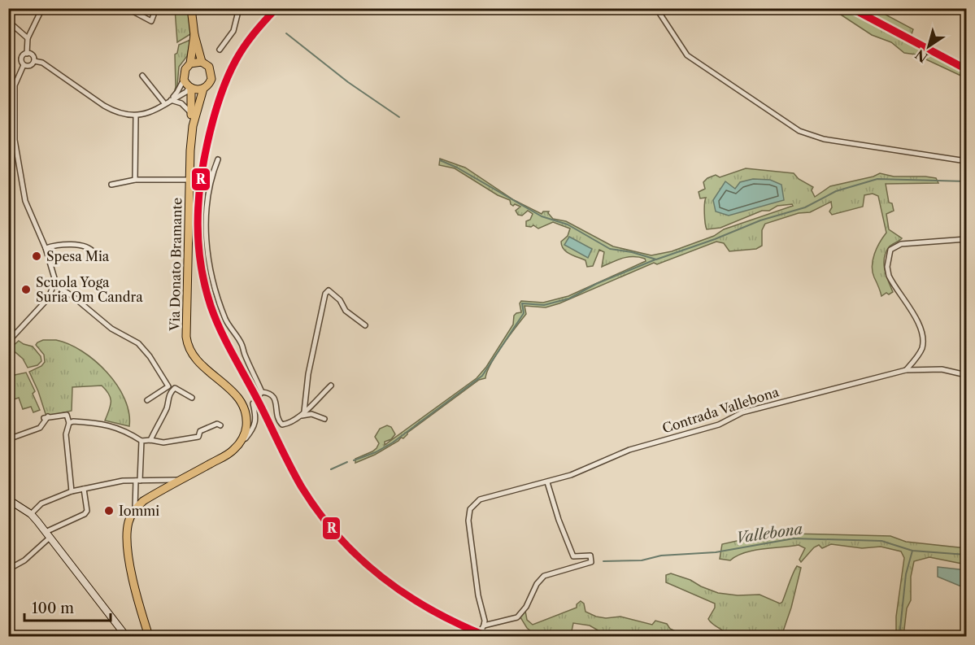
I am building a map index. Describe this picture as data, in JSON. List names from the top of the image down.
{
  "streets": {
    "main road": ["Via Donato Bramante"],
    "street": ["Contrada Vallebona"]
  },
  "water": ["Vallebona"],
  "places": ["Spesa Mia", "Scuola Yoga Suria Om Candra", "Iommi"],
  "lines": ["transit line R"],
  "scale_bar": "100 m",
  "north": "bottom left"
}
